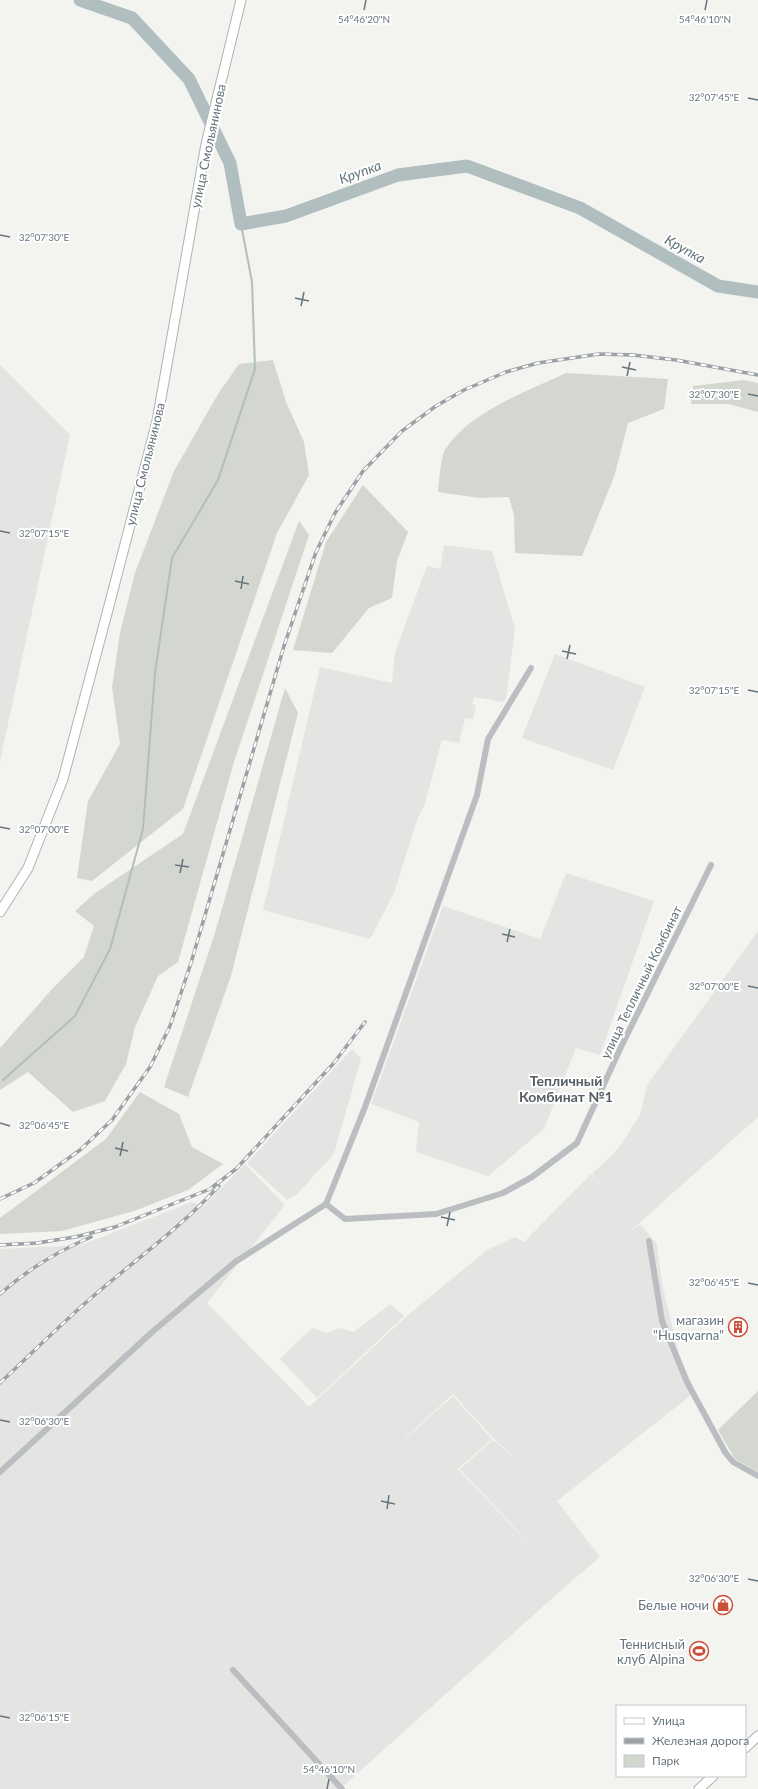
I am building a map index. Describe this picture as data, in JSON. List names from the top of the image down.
{
  "streets": {
    "street": ["улица Смольянинова", "улица Тепличный Комбинат"]
  },
  "districts": ["Тепличный Комбинат №1"],
  "water": ["Крупка"],
  "places": {
    "building": ["магазин \"Husqvarna\""],
    "shop": ["Белые ночи"],
    "sports": ["Теннисный клуб Alpina"]
  },
  "legend": ["Улица", "Железная дорога", "Парк"],
  "coordinates": [
    "54°46'20\"N",
    "54°46'10\"N",
    "32°07'45\"E",
    "32°07'30\"E",
    "32°07'15\"E",
    "32°07'00\"E",
    "32°06'45\"E",
    "32°06'30\"E",
    "32°06'15\"E"
  ]
}
